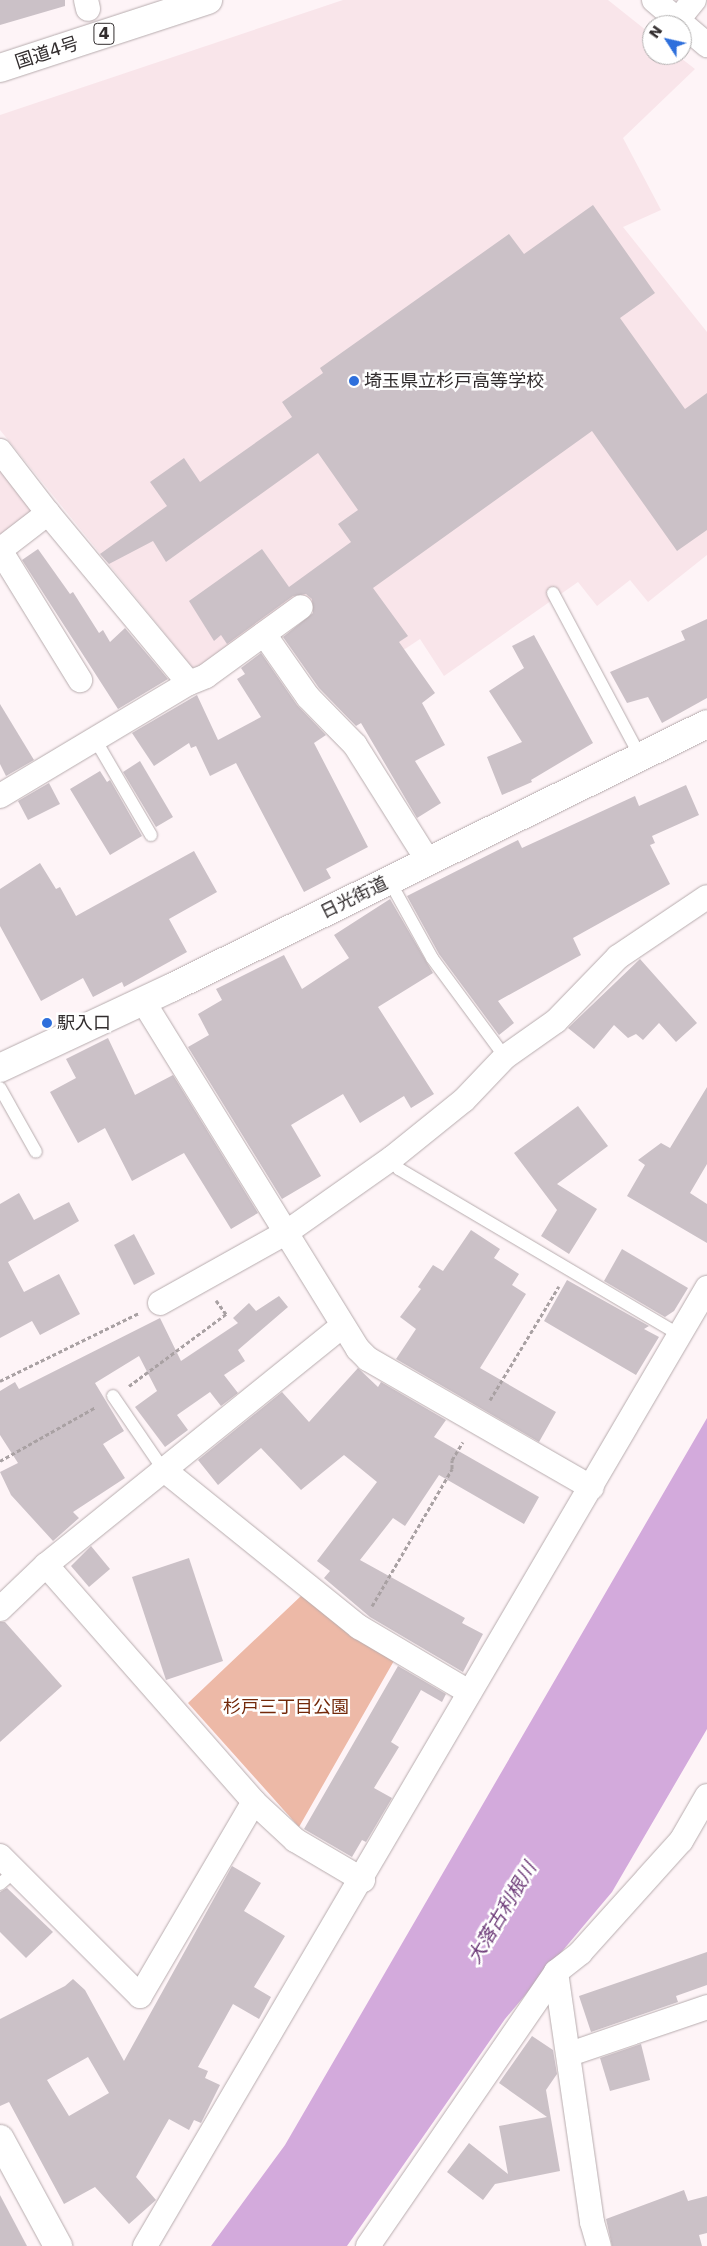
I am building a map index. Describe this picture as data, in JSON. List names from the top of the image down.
{
  "streets": {
    "main road": ["4", "国道4号", "日光街道"]
  },
  "water": ["大落古利根川"],
  "parks": ["杉戸三丁目公園"],
  "places": ["埼玉県立杉戸高等学校", "駅入口"],
  "north": "top left"
}
